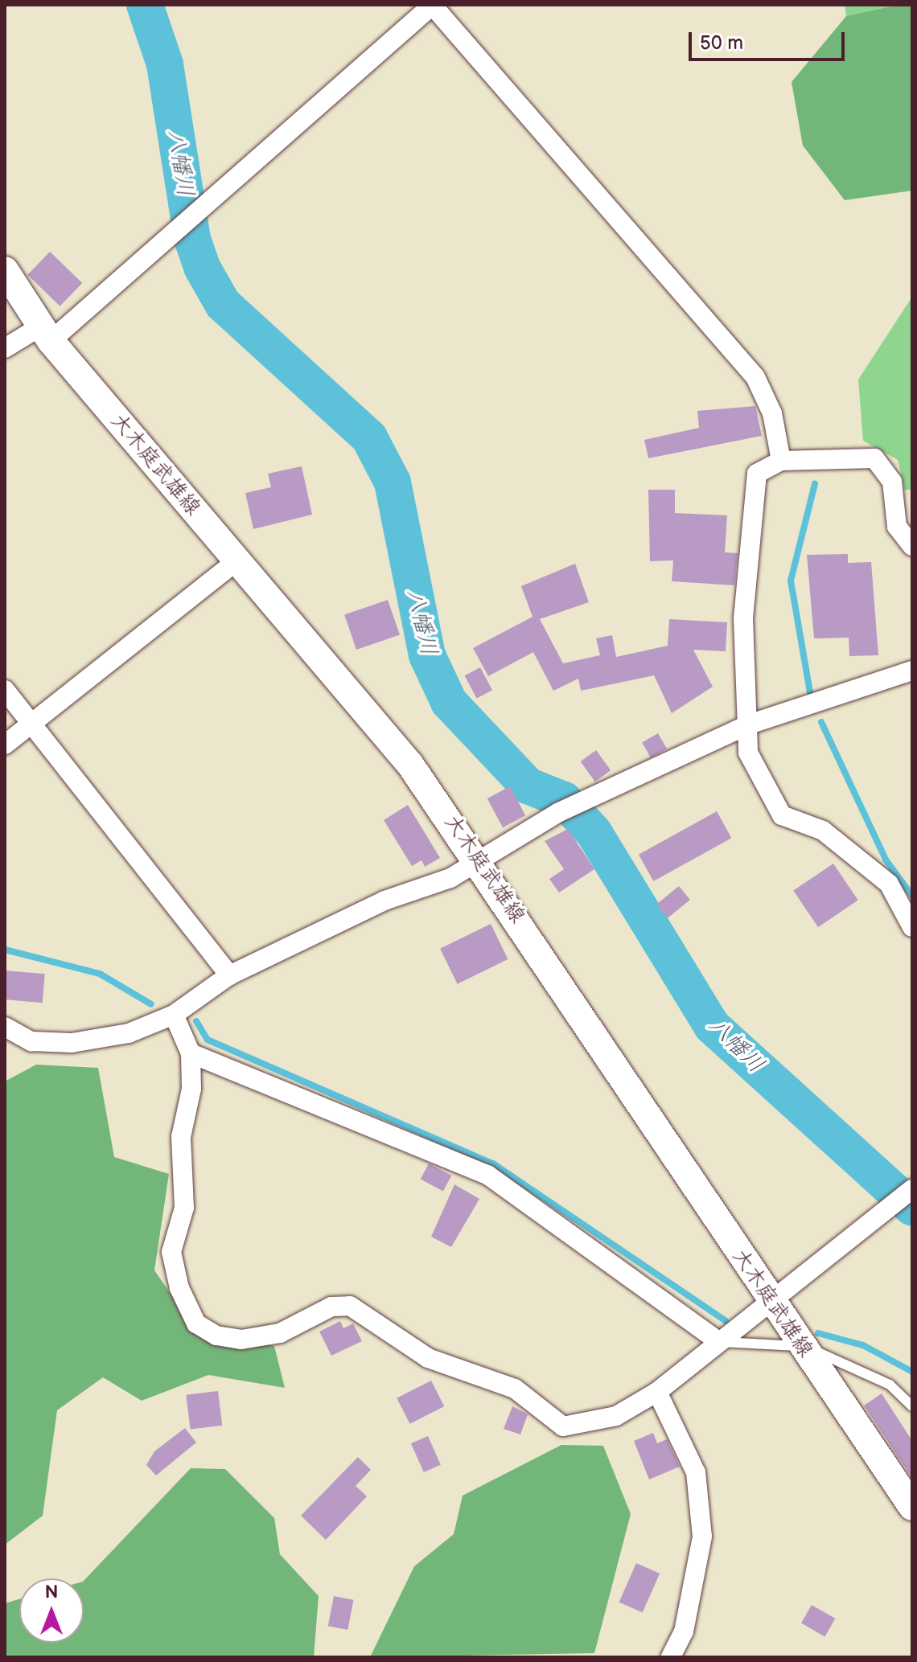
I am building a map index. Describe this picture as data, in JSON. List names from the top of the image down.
{
  "streets": {
    "main road": ["大木庭武雄線"]
  },
  "water": ["八幡川"],
  "scale_bar": "50 m",
  "north": "top"
}
